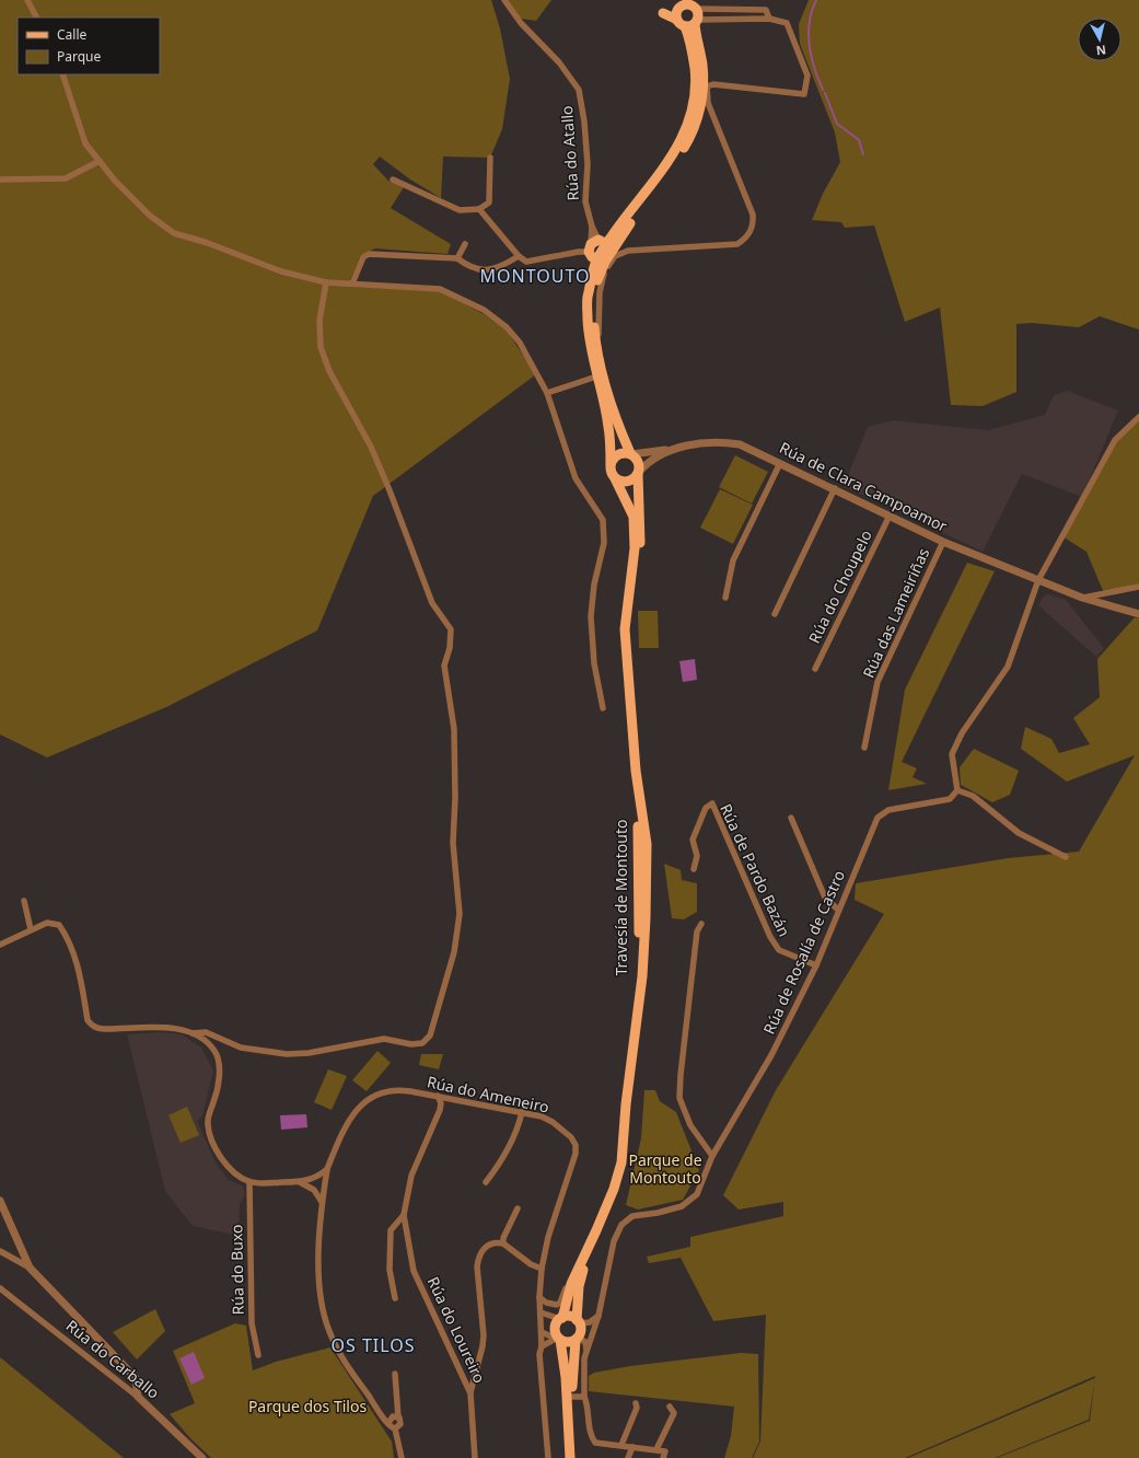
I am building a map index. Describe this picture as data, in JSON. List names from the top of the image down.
{
  "streets": {
    "main road": ["Travesía de Montouto"],
    "street": [
      "Rúa do Atallo",
      "Rúa de Clara Campoamor",
      "Rúa do Choupelo",
      "Rúa das Lameiriñas",
      "Rúa de Pardo Bazán",
      "Rúa de Rosalía de Castro",
      "Rúa do Ameneiro",
      "Rúa do Buxo",
      "Rúa do Loureiro",
      "Rúa do Carballo"
    ]
  },
  "crossings": [
    ["Rúa do Atallo", "Travesía de Montouto"],
    ["Rúa de Clara Campoamor", "Rúa do Choupelo"],
    ["Rúa de Clara Campoamor", "Rúa das Lameiriñas"],
    ["Rúa de Pardo Bazán", "Rúa de Rosalía de Castro"],
    ["Rúa do Ameneiro", "Rúa do Loureiro"]
  ],
  "districts": ["MONTOUTO", "OS TILOS"],
  "parks": ["Parque de Montouto", "Parque dos Tilos"],
  "legend": ["Calle", "Parque"],
  "north": "bottom"
}
